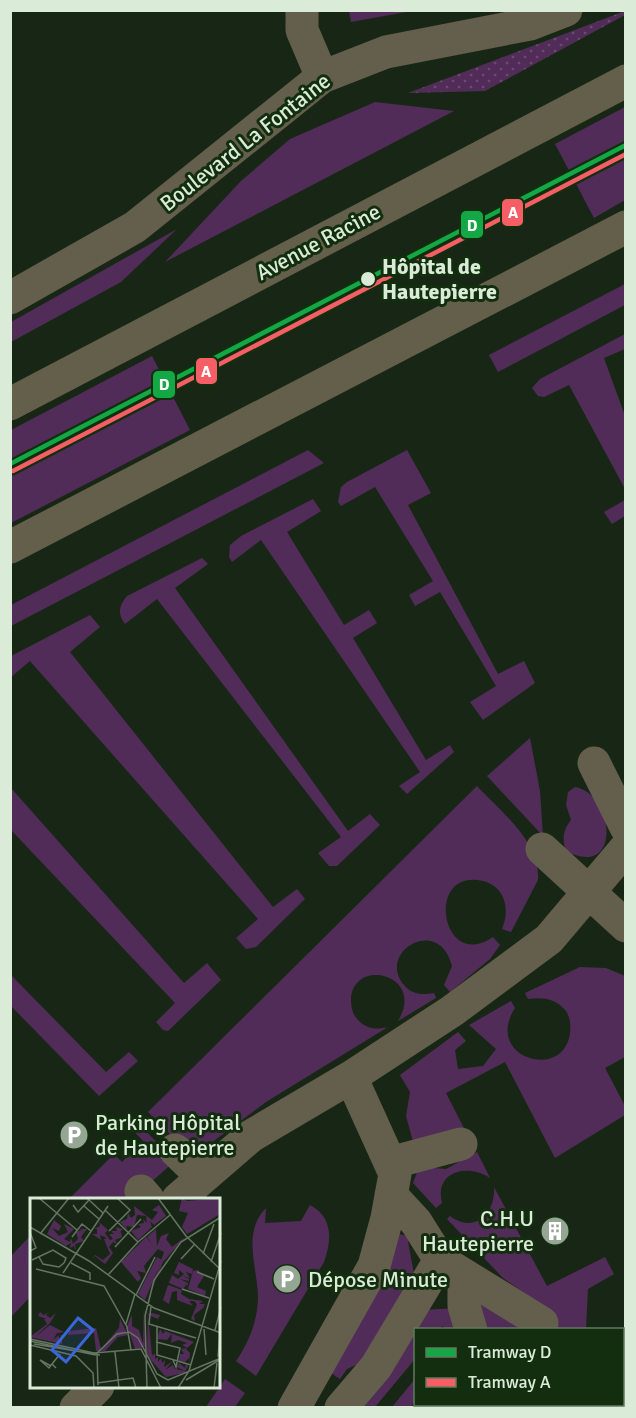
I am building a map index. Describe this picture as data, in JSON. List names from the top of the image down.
{
  "streets": {
    "street": ["Boulevard La Fontaine", "Avenue Racine"]
  },
  "places": {
    "other": ["Hôpital de Hautepierre"],
    "parking": ["Parking Hôpital de Hautepierre", "Dépose Minute"],
    "building": ["C.H.U Hautepierre"]
  },
  "lines": ["tram line D", "tram line A"],
  "legend": ["Tramway D", "Tramway A"]
}
